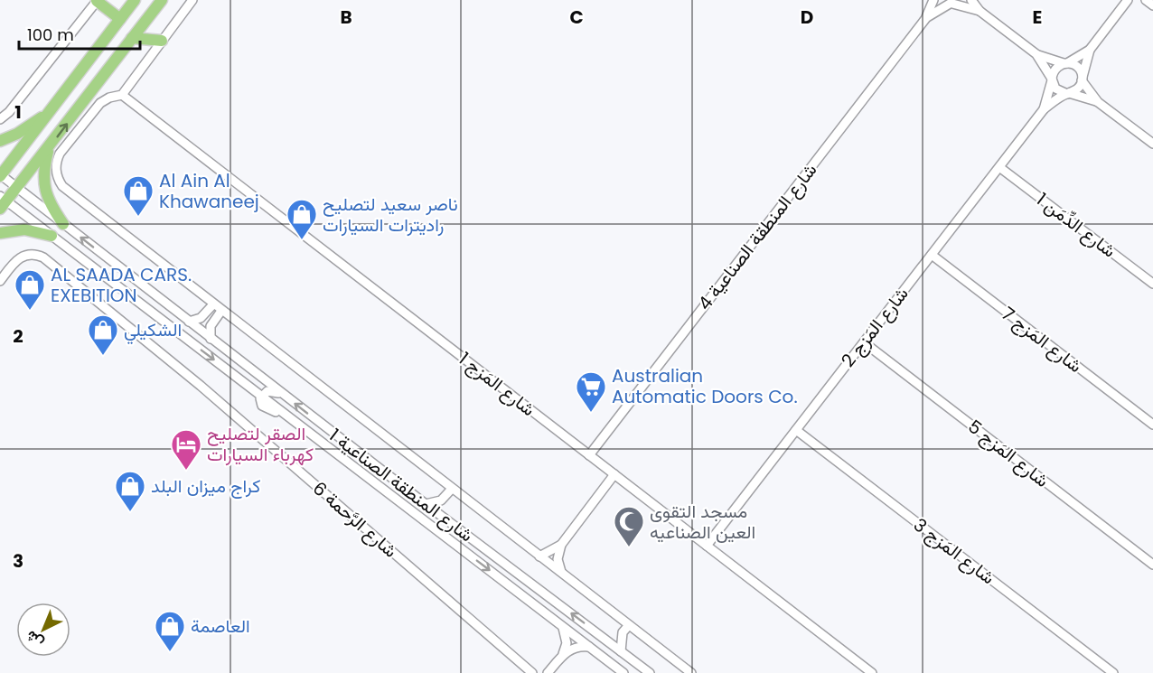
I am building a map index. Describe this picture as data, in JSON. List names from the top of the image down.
{
  "streets": {
    "street": [
      "شارع الدِّمَن 1",
      "شارع المنطقة الصناعية 4",
      "شارع المَزج 2",
      "شارع المَزج 7",
      "شارع المَزج 1",
      "شارع المَزج 5",
      "شارع المنطقة الصناعية 1",
      "شارع الرَّحمة 6",
      "شارع المَزج 3"
    ]
  },
  "crossings": [
    ["شارع الدِّمَن 1", "شارع المَزج 2"],
    ["شارع المنطقة الصناعية 4", "شارع المَزج 1"],
    ["شارع المَزج 2", "شارع المَزج 7"],
    ["شارع المَزج 2", "شارع المَزج 1"],
    ["شارع المَزج 2", "شارع المَزج 5"],
    ["شارع المَزج 2", "شارع المَزج 3"]
  ],
  "places": {
    "shop": [
      "Al Ain Al Khawaneej",
      "ناصر سعيد لتصليح راديترات السيارات",
      "AL SAADA CARS. EXEBITION",
      "الشكيلي",
      "كراج ميزان البلد",
      "العاصمة"
    ],
    "supermarket": ["Australian Automatic Doors Co."],
    "hotel": ["الصقر لتصليح كهرباء السيارات"],
    "mosque": ["مسجد التقوى العين الصناعيه"]
  },
  "scale_bar": "100 m",
  "north": "bottom left",
  "grid": {
    "columns": [
      "B",
      "C",
      "D",
      "E"
    ],
    "rows": ["1", "2", "3"]
  }
}
